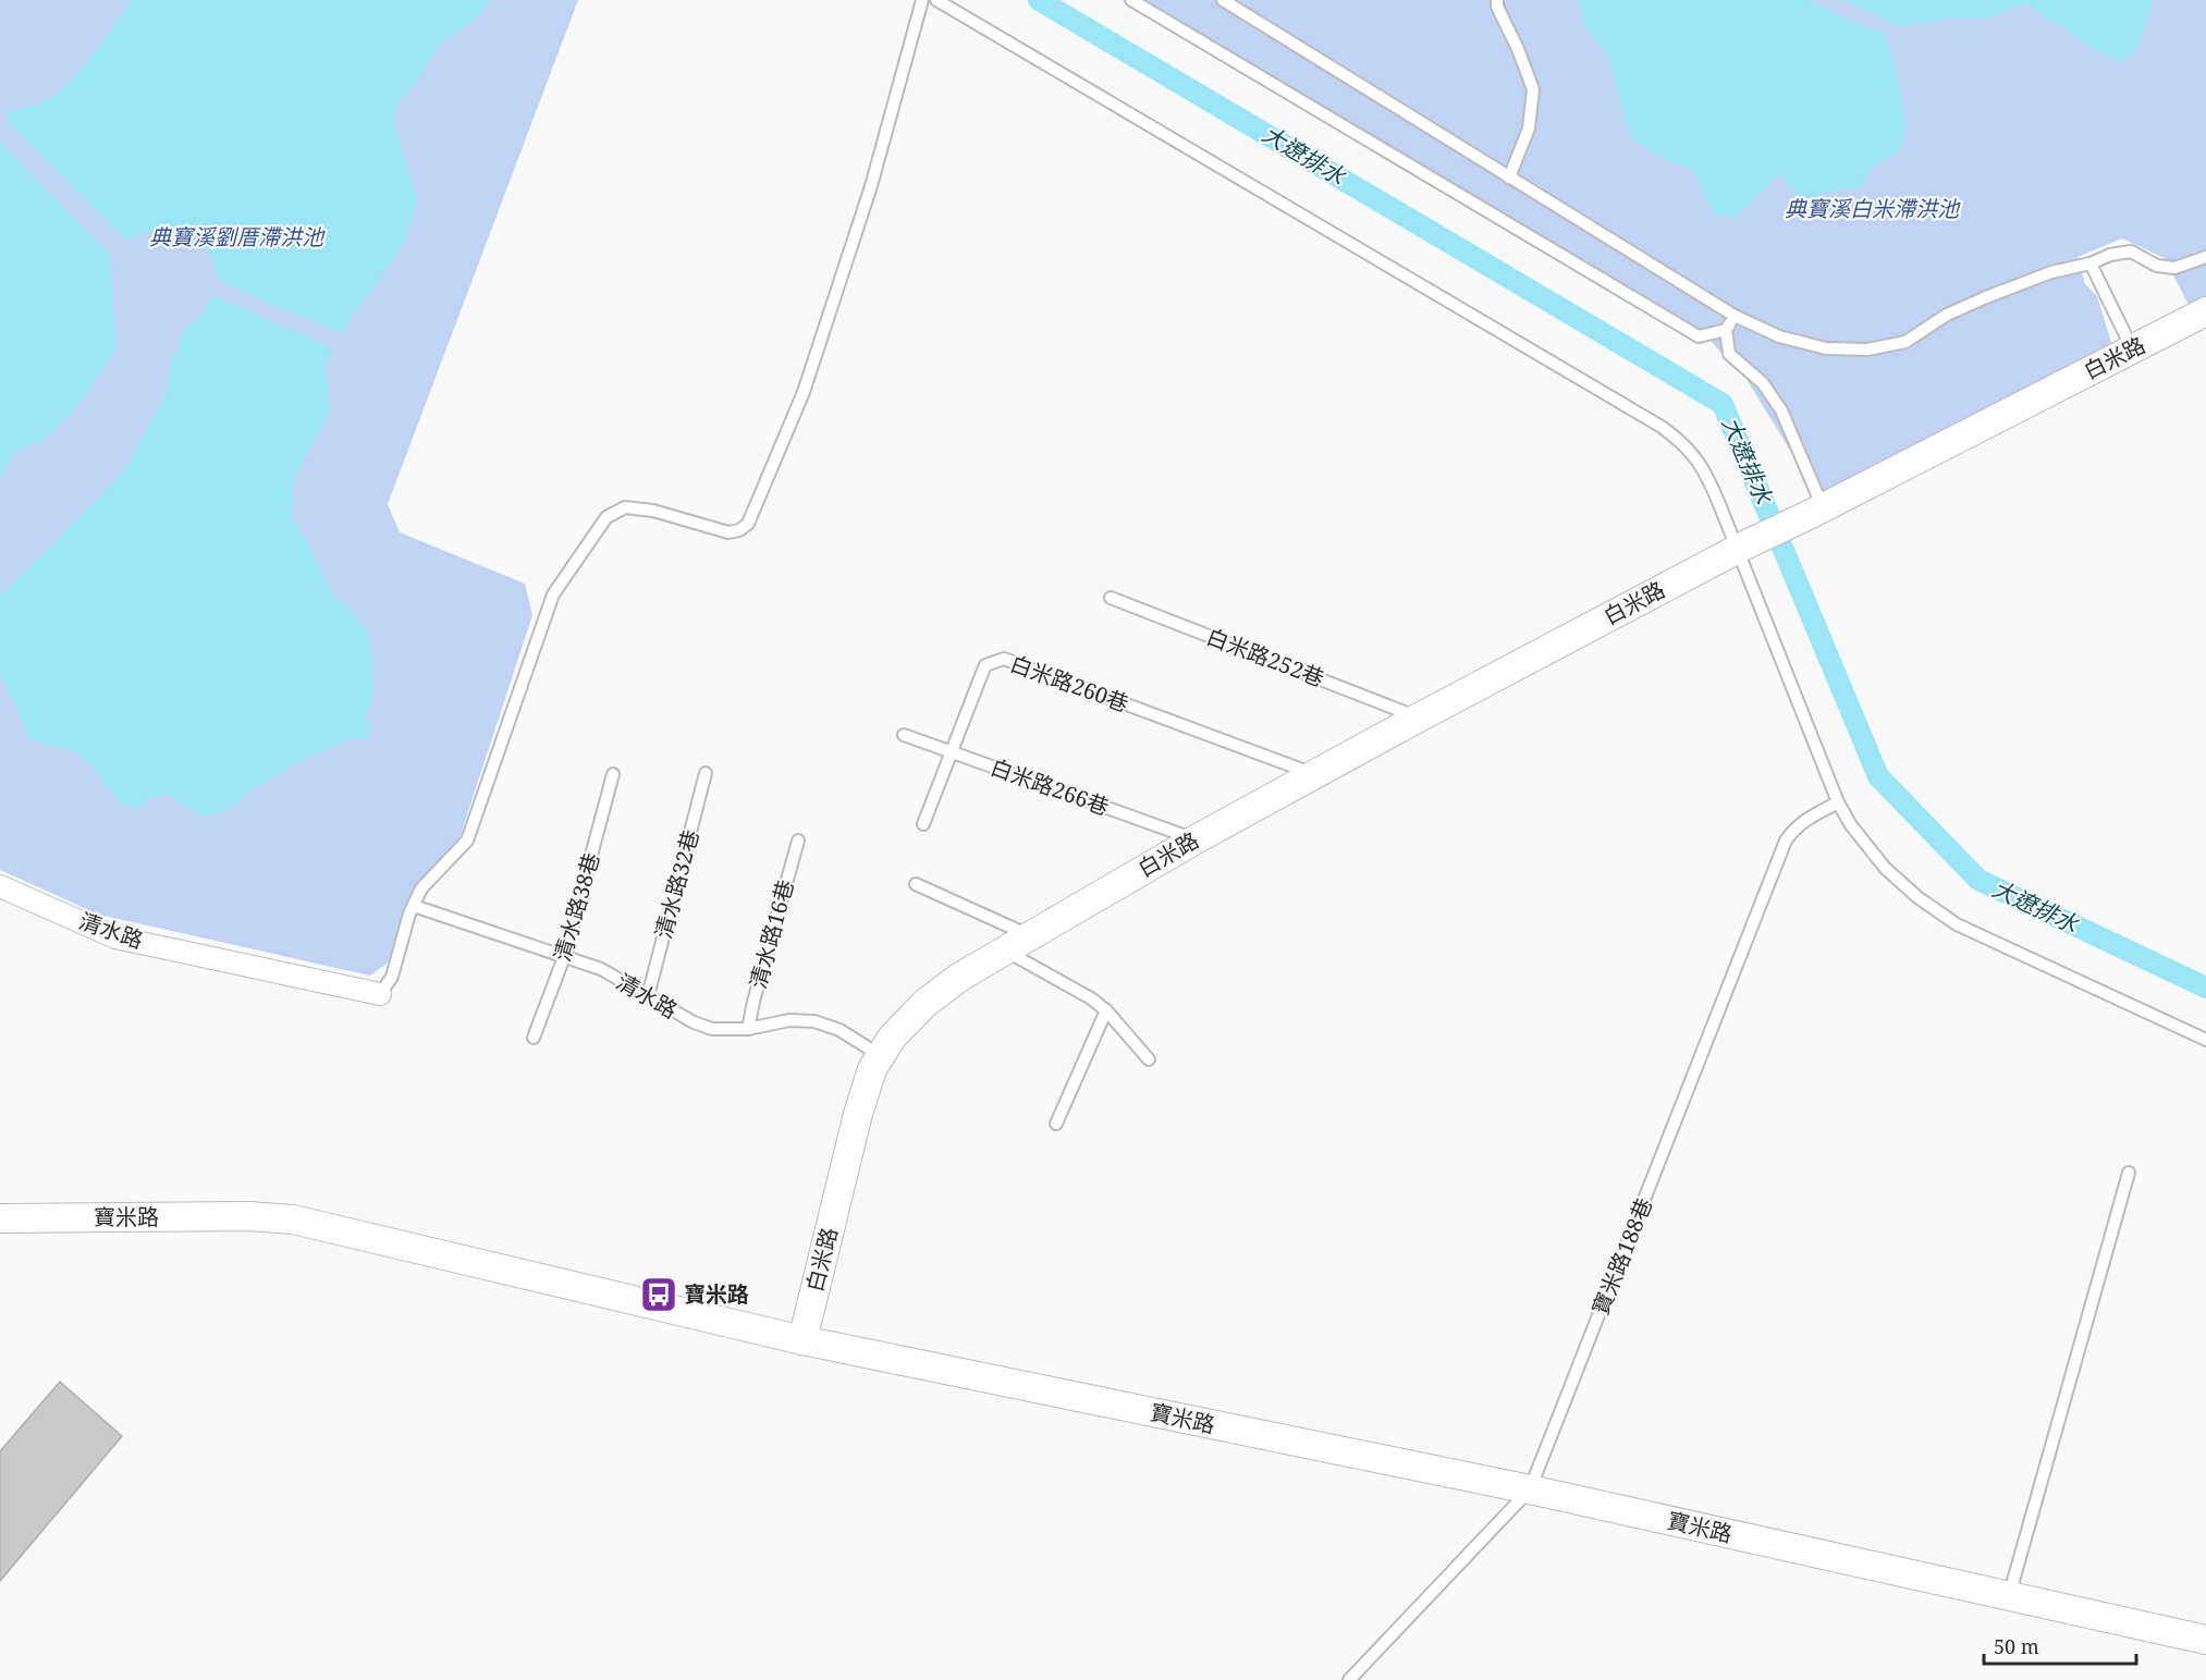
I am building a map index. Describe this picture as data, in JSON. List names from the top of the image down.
{
  "streets": {
    "street": ["白米路", "清水路", "寶米路"],
    "lane": [
      "白米路252巷",
      "白米路260巷",
      "白米路266巷",
      "清水路32巷",
      "清水路38巷",
      "清水路16巷",
      "寶米路188巷"
    ]
  },
  "crossings": [
    ["白米路", "白米路252巷"],
    ["白米路", "白米路260巷"],
    ["白米路", "白米路266巷"],
    ["白米路", "清水路"],
    ["白米路", "寶米路"],
    ["白米路260巷", "白米路266巷"],
    ["清水路32巷", "清水路"],
    ["清水路38巷", "清水路"],
    ["清水路", "清水路16巷"],
    ["寶米路", "寶米路188巷"]
  ],
  "water": ["大遼排水"],
  "parks": ["典寶溪白米滯洪池", "典寶溪劉厝滯洪池"],
  "places": {
    "bus stop": ["寶米路"]
  },
  "scale_bar": "50 m"
}
